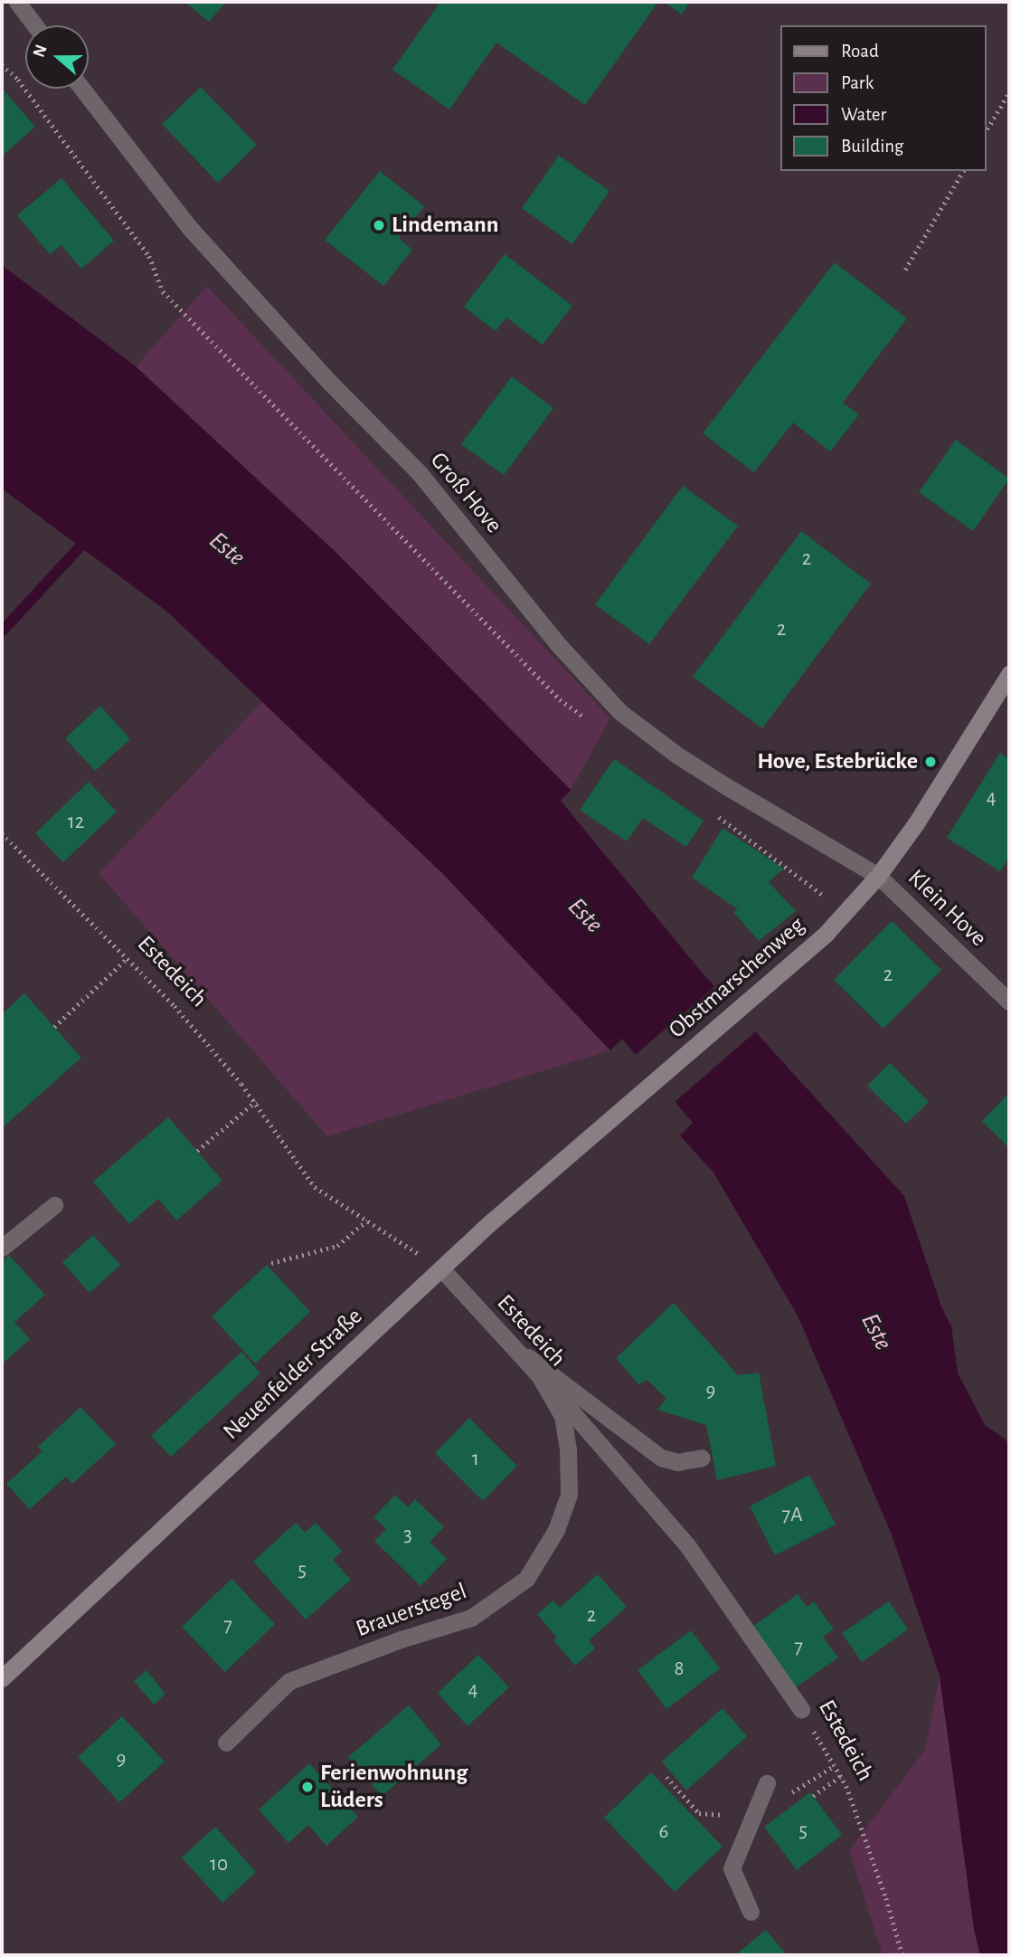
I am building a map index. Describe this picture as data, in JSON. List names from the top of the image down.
{
  "streets": {
    "main road": ["Obstmarschenweg", "Neuenfelder Straße"],
    "street": [
      "Groß Hove",
      "Klein Hove",
      "Estedeich",
      "Brauerstegel"
    ]
  },
  "crossings": [
    ["Groß Hove", "Klein Hove"],
    ["Groß Hove", "Obstmarschenweg"],
    ["Klein Hove", "Obstmarschenweg"],
    ["Estedeich", "Neuenfelder Straße"],
    ["Estedeich", "Brauerstegel"],
    ["Obstmarschenweg", "Neuenfelder Straße"]
  ],
  "water": ["Este"],
  "places": ["Lindemann", "Hove, Estebrücke", "Ferienwohnung Lüders"],
  "house_numbers": [
    "2",
    "2",
    "4",
    "12",
    "2",
    "9",
    "1",
    "7A",
    "3",
    "5",
    "2",
    "7",
    "7",
    "8",
    "4",
    "9",
    "5",
    "6",
    "10"
  ],
  "legend": [
    "Road",
    "Park",
    "Water",
    "Building"
  ],
  "north": "left"
}
